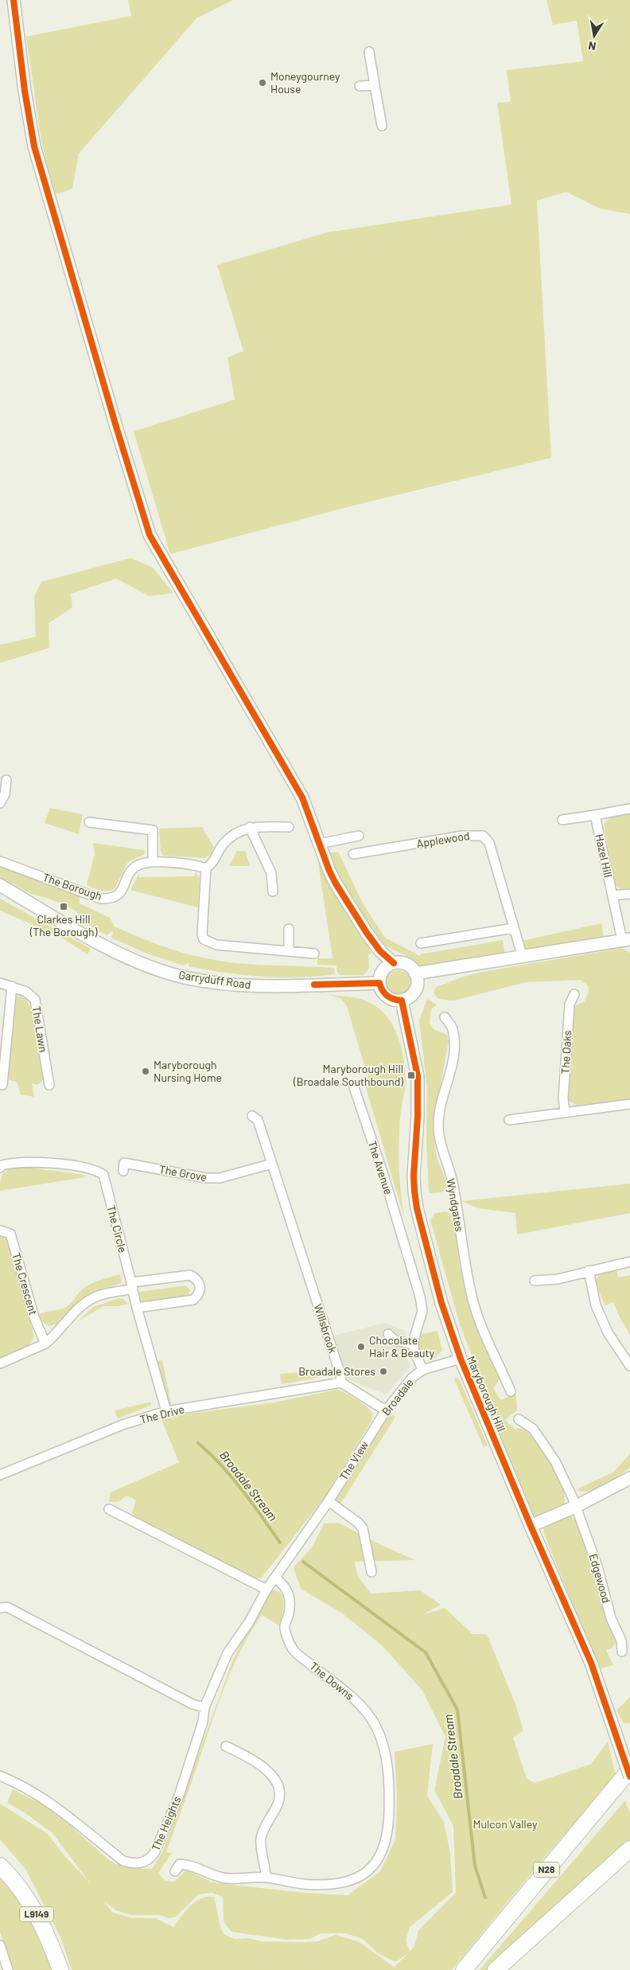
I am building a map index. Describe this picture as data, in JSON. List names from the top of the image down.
{
  "streets": {
    "highway": ["N28", "L9149"],
    "street": [
      "Applewood",
      "Hazel Hill",
      "The Borough",
      "Garryduff Road",
      "The Lawn",
      "The Oaks",
      "The Avenue",
      "The Grove",
      "Wyndgates",
      "The Circle",
      "The Crescent",
      "Willsbrook",
      "Maryborough Hill",
      "Broadale",
      "The Drive",
      "The View",
      "Edgewood",
      "The Downs",
      "The Heights"
    ]
  },
  "crossings": [
    ["Garryduff Road", "Maryborough Hill"],
    ["The Grove", "Willsbrook"],
    ["The Circle", "The Drive"],
    ["Willsbrook", "The Drive"],
    ["Maryborough Hill", "Broadale"],
    ["Broadale", "The View"],
    ["The View", "The Heights"],
    ["The Downs", "The Heights"]
  ],
  "water": ["Broadale Stream"],
  "parks": ["Mulcon Valley"],
  "places": {
    "other": [
      "Moneygourney House",
      "Maryborough Nursing Home",
      "Chocolate Hair & Beauty",
      "Broadale Stores"
    ],
    "transit": ["Clarkes Hill (The Borough)", "Maryborough Hill (Broadale Southbound)"]
  },
  "north": "bottom"
}
